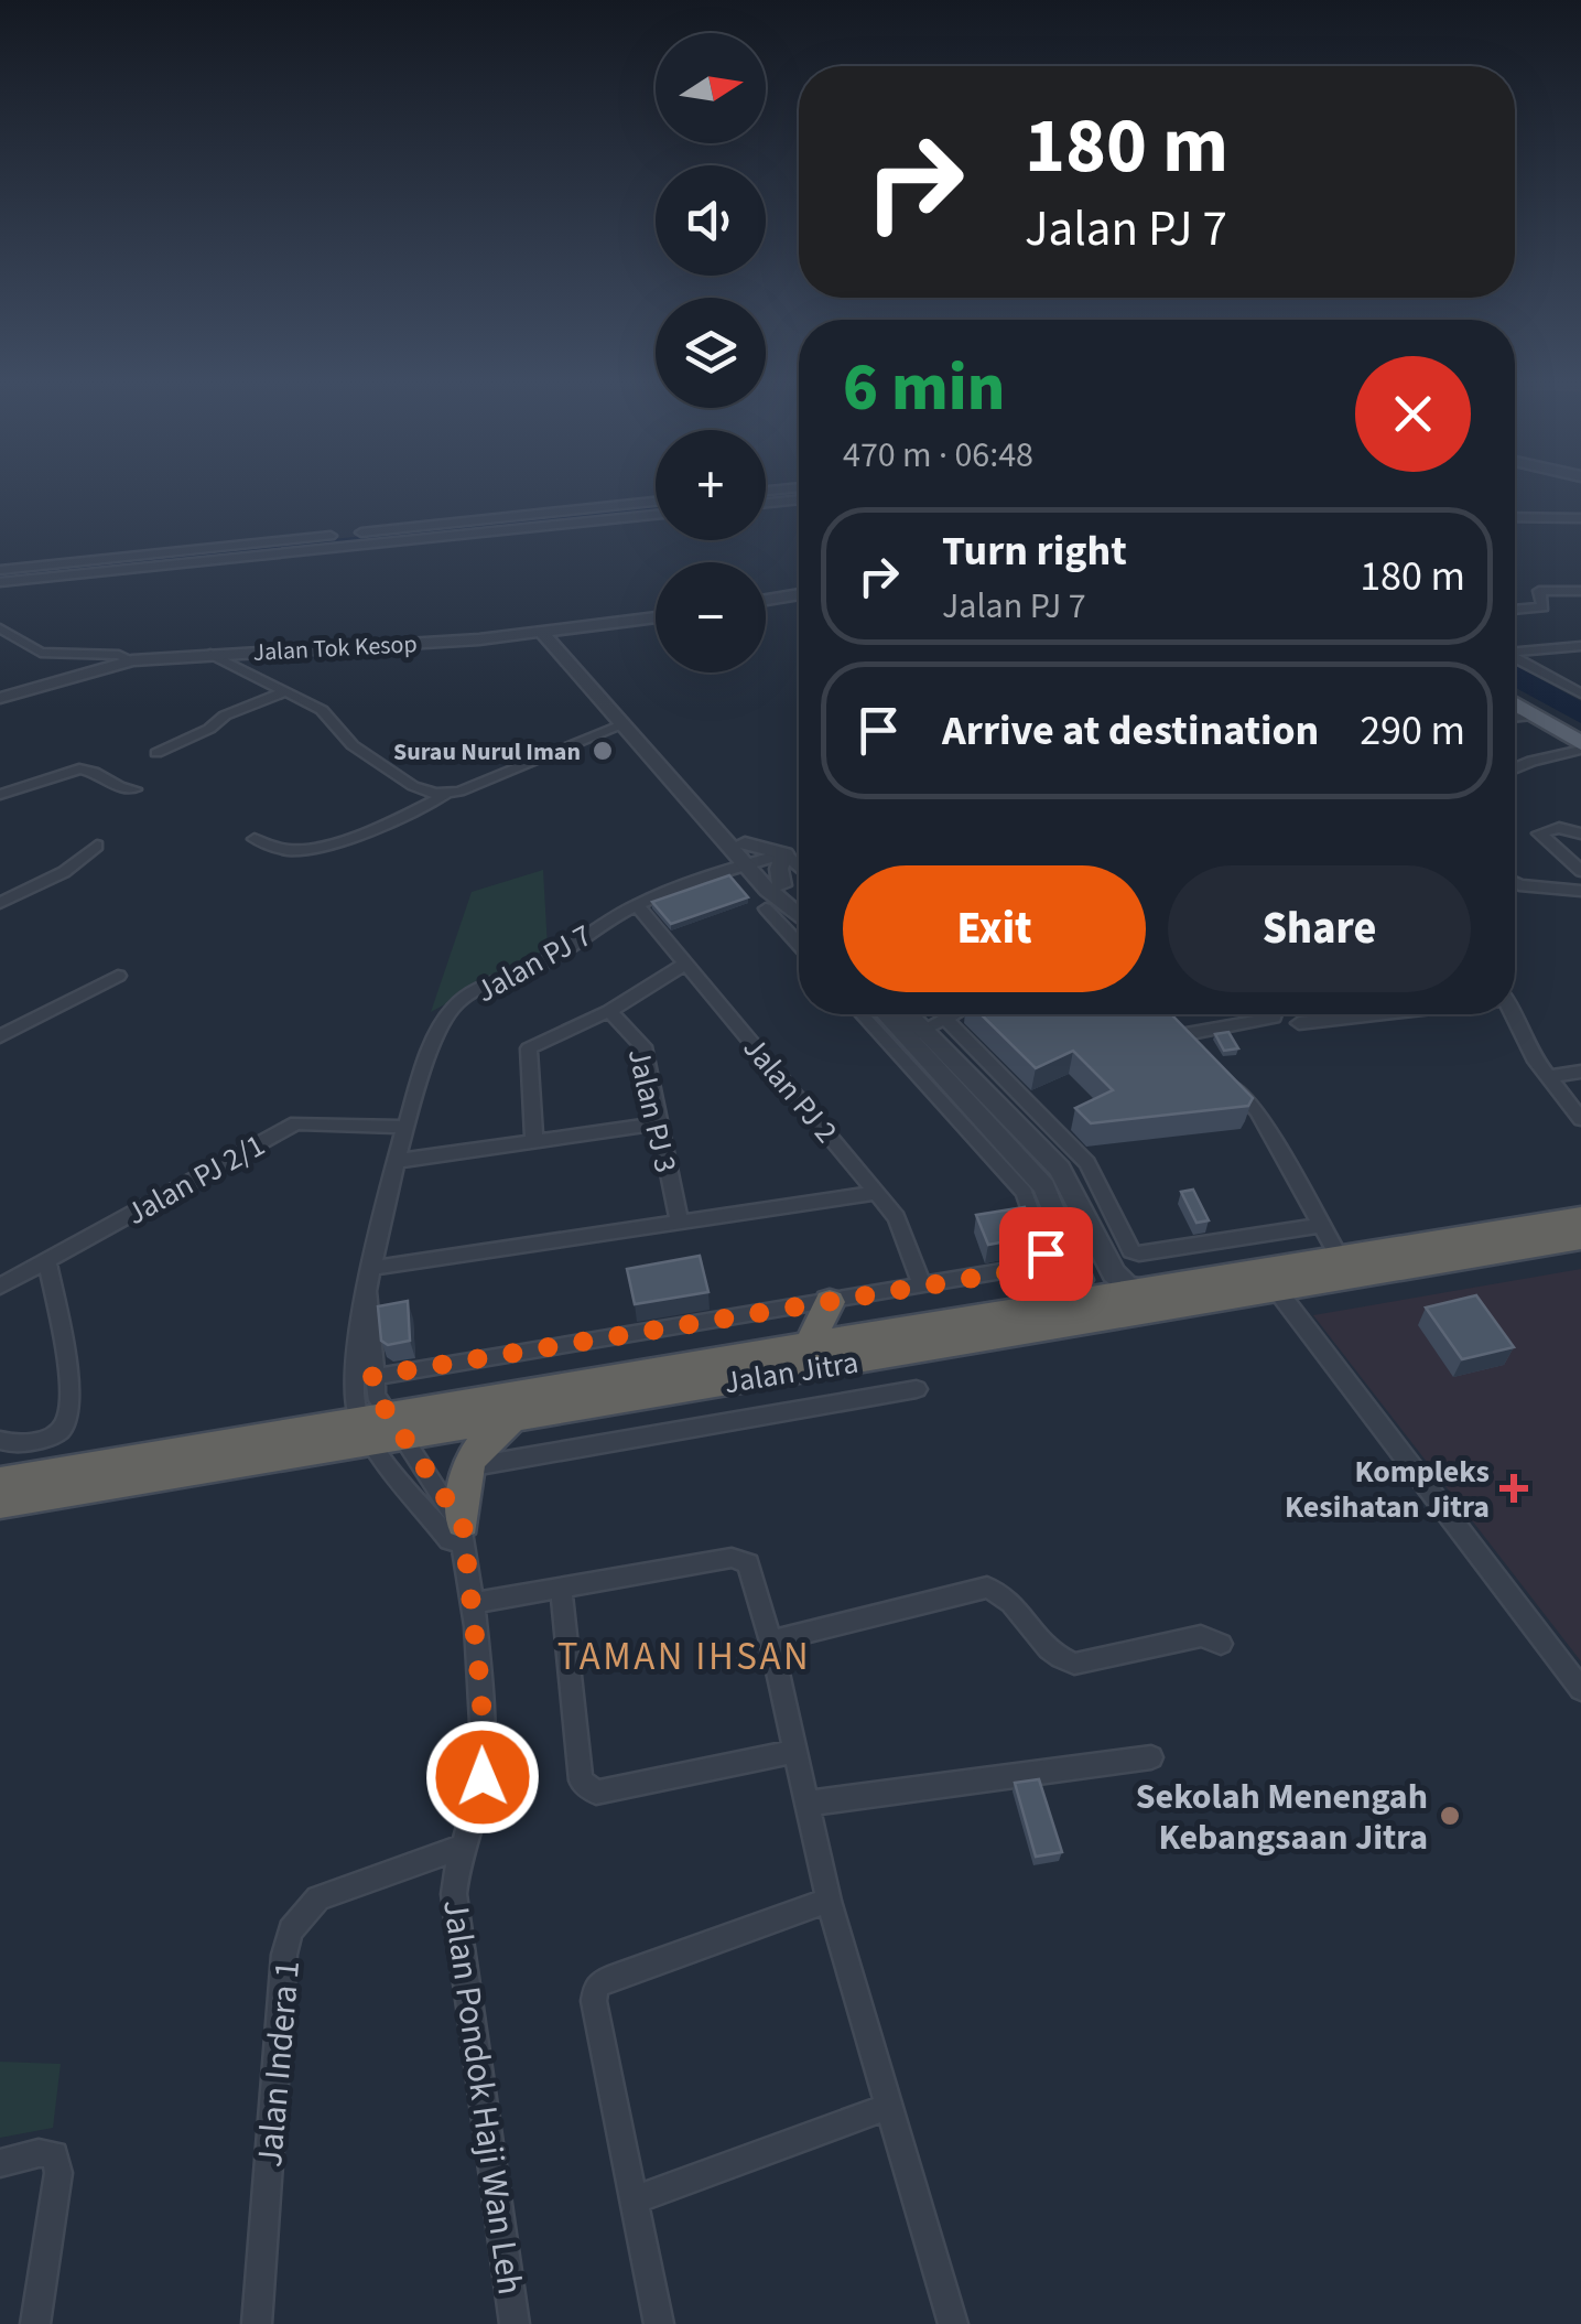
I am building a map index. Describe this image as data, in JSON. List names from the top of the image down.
{
  "streets": {
    "highway": ["Jalan Jitra"],
    "street": [
      "Jalan Tok Kesop",
      "Jalan PJ 7",
      "Jalan PJ 2",
      "Jalan PJ 3",
      "Jalan PJ 2/1",
      "Jalan Indera 1",
      "Jalan Pondok Haji Wan Leh"
    ]
  },
  "crossings": [
    ["Jalan PJ 7", "Jalan PJ 2"],
    ["Jalan PJ 7", "Jalan PJ 2/1"],
    ["Jalan Indera 1", "Jalan Pondok Haji Wan Leh"]
  ],
  "districts": ["TAMAN IHSAN"],
  "places": {
    "other": ["Surau Nurul Iman", "Sekolah Menengah Kebangsaan Jitra"],
    "health": ["Kompleks Kesihatan Jitra"]
  },
  "north": "right",
  "page": {
    "map_buttons": ["+", "−"],
    "turn": ["180 m", "Jalan PJ 7"],
    "heading": ["6 min", "470 m · 06:48"],
    "list": [
      {
        "name": "Turn right",
        "note": "Jalan PJ 7",
        "value": "180 m"
      },
      {
        "name": "Arrive at destination",
        "value": "290 m"
      }
    ],
    "buttons": ["Exit", "Share"]
  }
}
